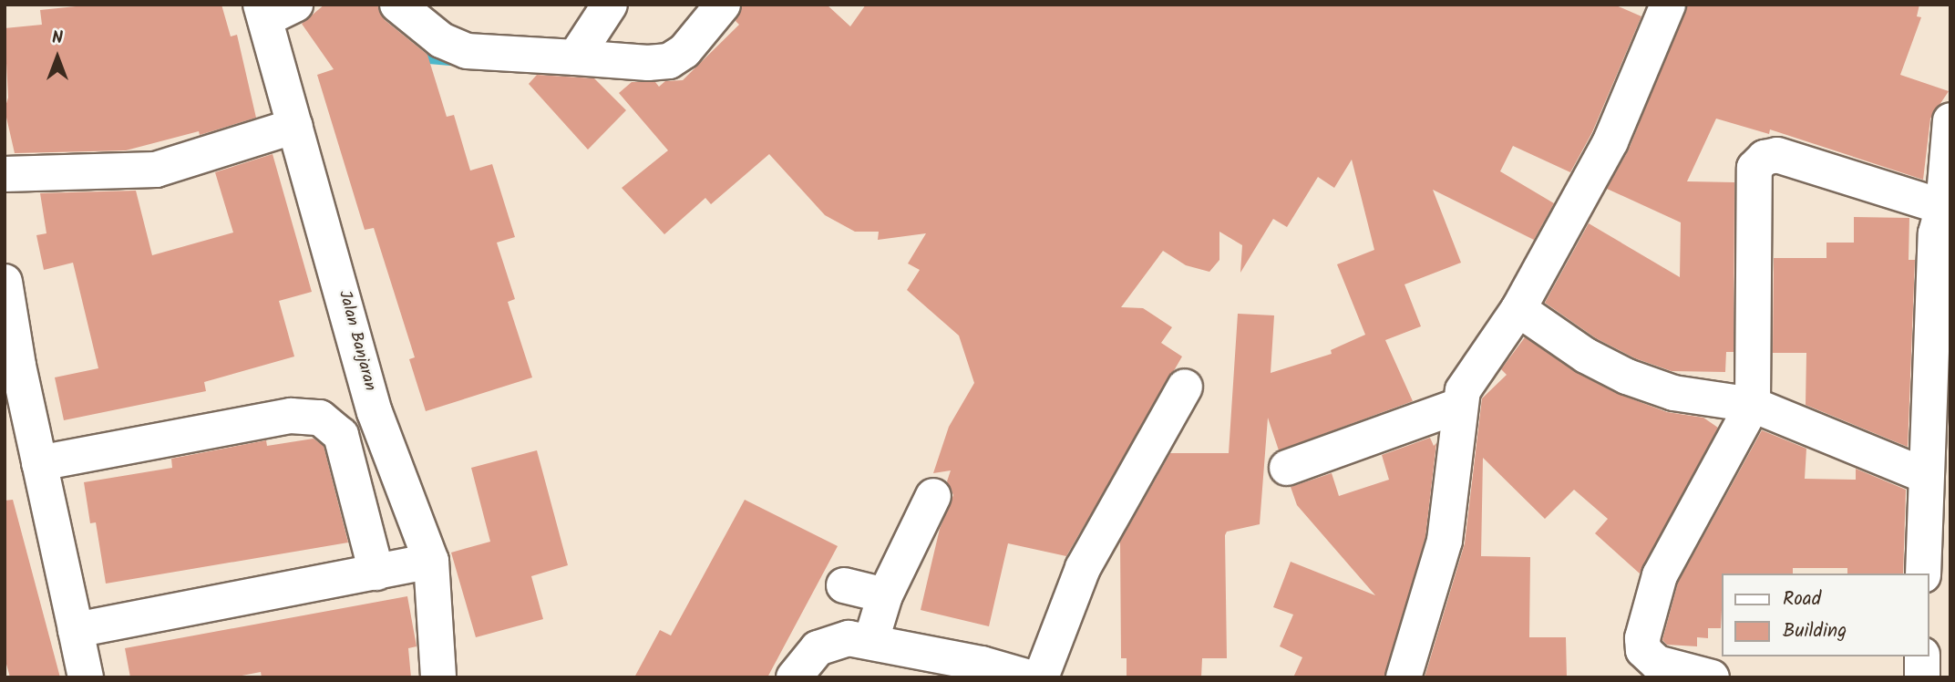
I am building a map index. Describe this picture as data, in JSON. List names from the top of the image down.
{
  "streets": {
    "street": ["Jalan Banjaran"]
  },
  "legend": ["Road", "Building"],
  "north": "top"
}
